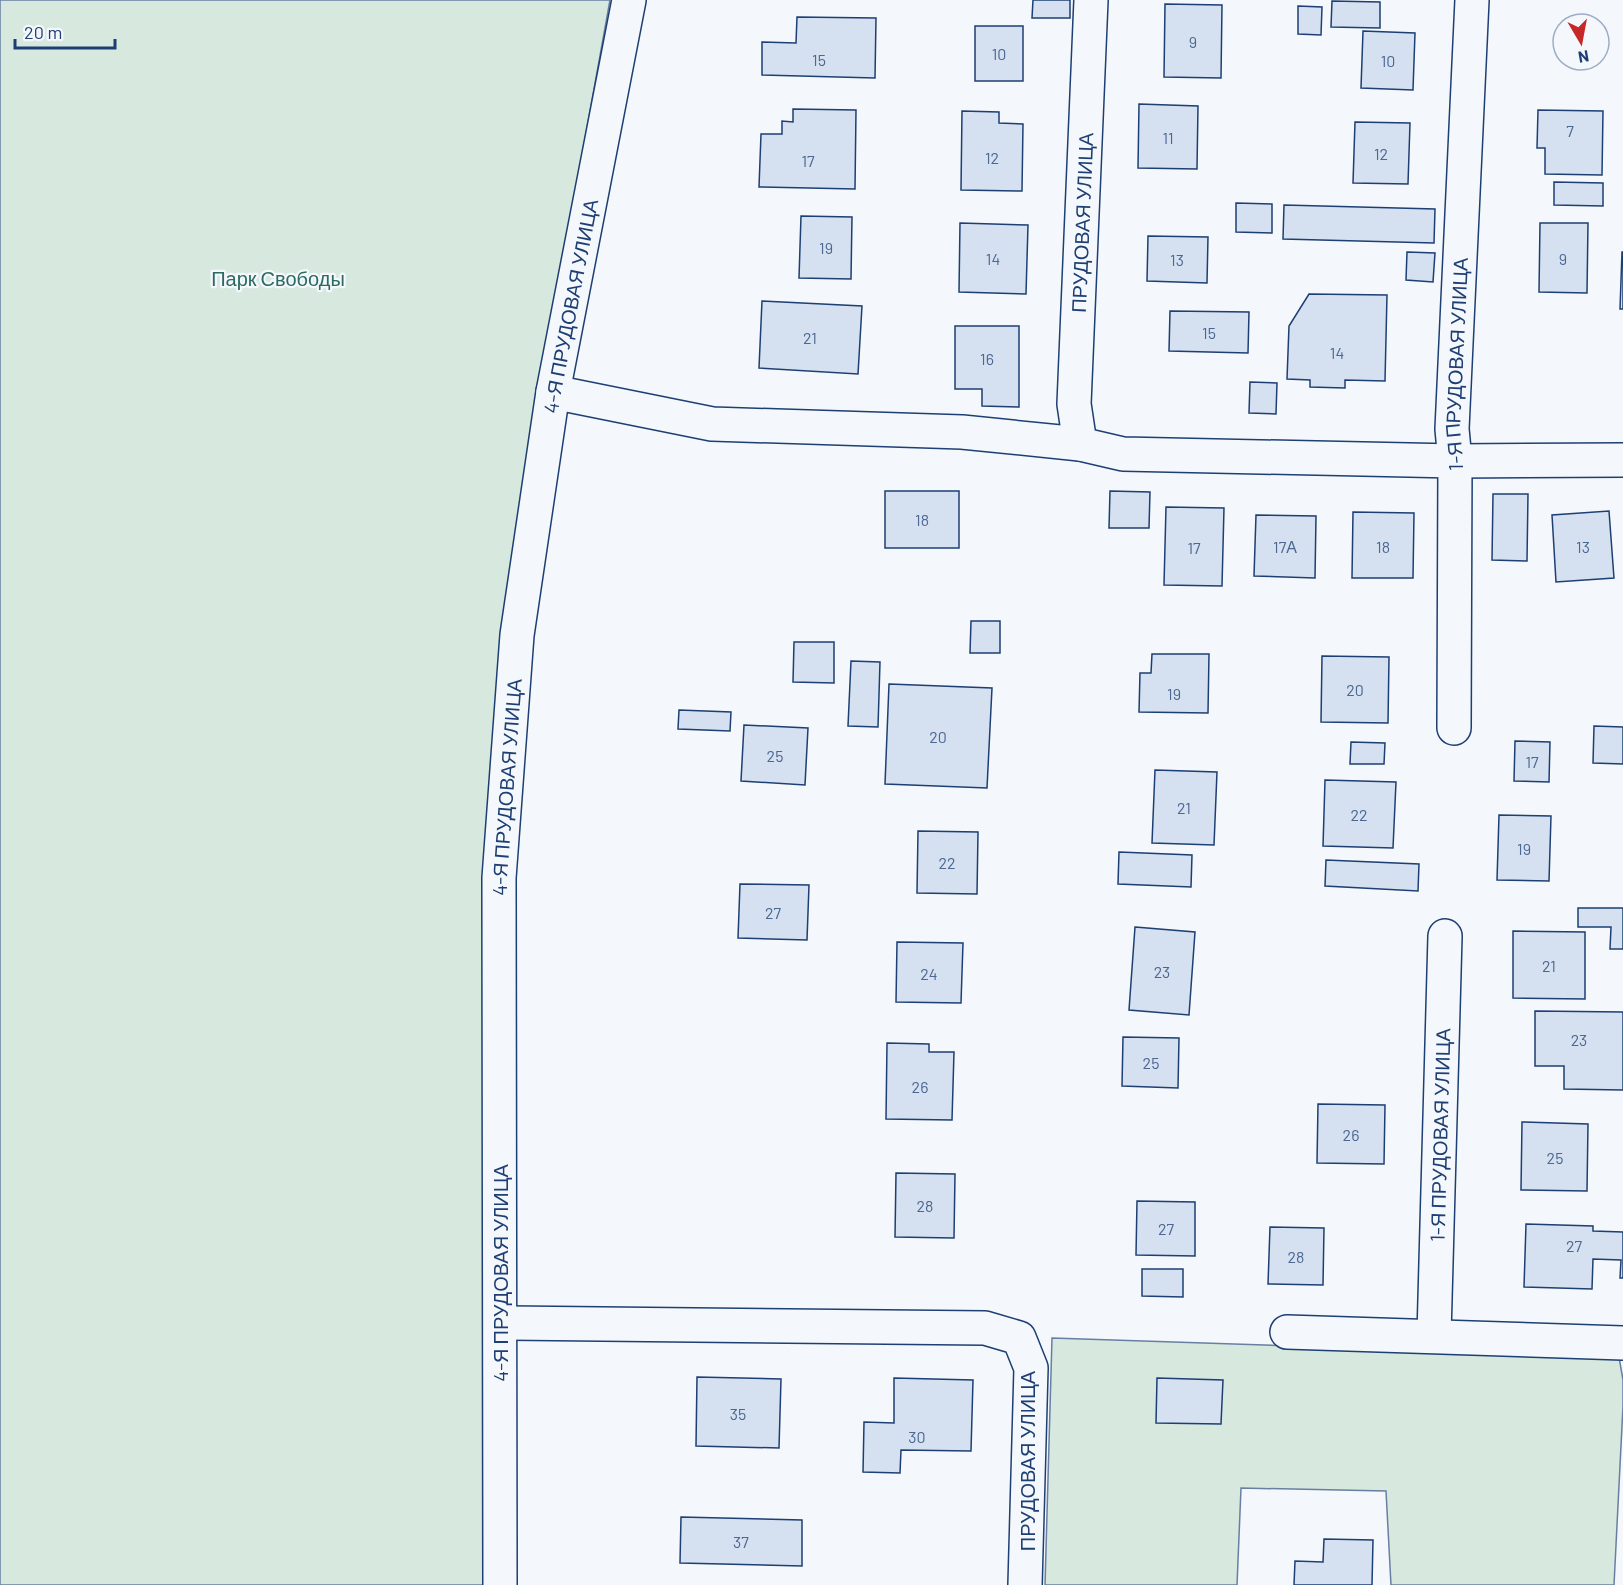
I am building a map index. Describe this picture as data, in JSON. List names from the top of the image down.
{
  "streets": {
    "street": ["ПРУДОВАЯ УЛИЦА", "4-Я ПРУДОВАЯ УЛИЦА", "1-Я ПРУДОВАЯ УЛИЦА"]
  },
  "crossings": [
    ["ПРУДОВАЯ УЛИЦА", "4-Я ПРУДОВАЯ УЛИЦА"]
  ],
  "parks": ["Парк Свободы"],
  "house_numbers": [
    "9",
    "10",
    "15",
    "10",
    "7",
    "11",
    "12",
    "12",
    "17",
    "19",
    "14",
    "9",
    "13",
    "15",
    "21",
    "14",
    "16",
    "18",
    "17А",
    "18",
    "13",
    "17",
    "20",
    "19",
    "20",
    "25",
    "17",
    "21",
    "22",
    "19",
    "22",
    "27",
    "21",
    "23",
    "24",
    "23",
    "25",
    "26",
    "26",
    "25",
    "28",
    "27",
    "27",
    "28",
    "35",
    "30",
    "37"
  ],
  "scale_bar": "20 m",
  "north": "bottom"
}
